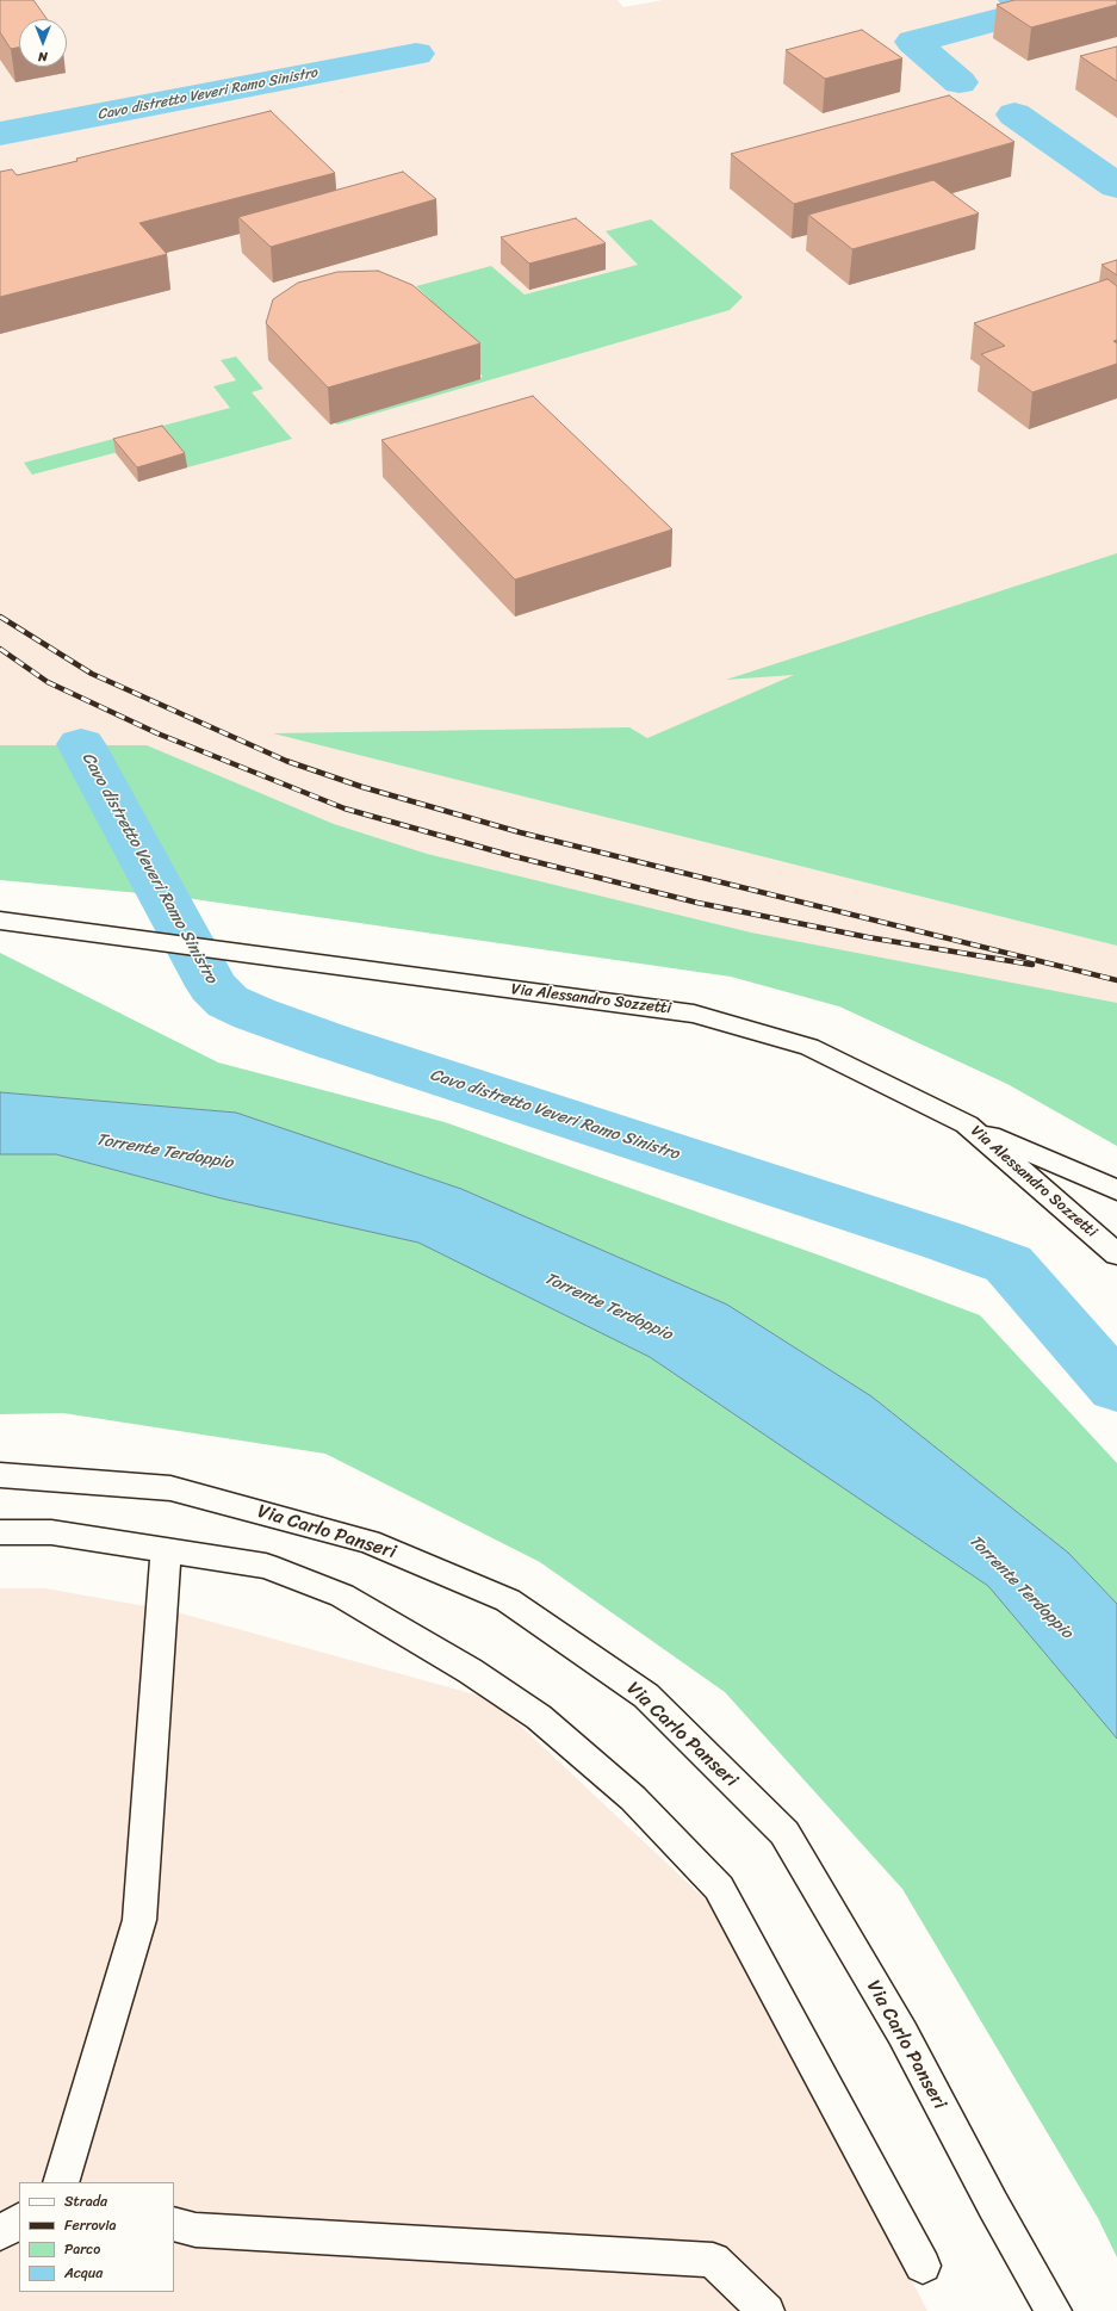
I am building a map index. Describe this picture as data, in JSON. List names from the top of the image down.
{
  "streets": {
    "street": ["Via Alessandro Sozzetti", "Via Carlo Panseri"]
  },
  "water": ["Cavo distretto Veveri Ramo Sinistro", "Torrente Terdoppio"],
  "legend": [
    "Strada",
    "Ferrovia",
    "Parco",
    "Acqua"
  ],
  "north": "bottom"
}
